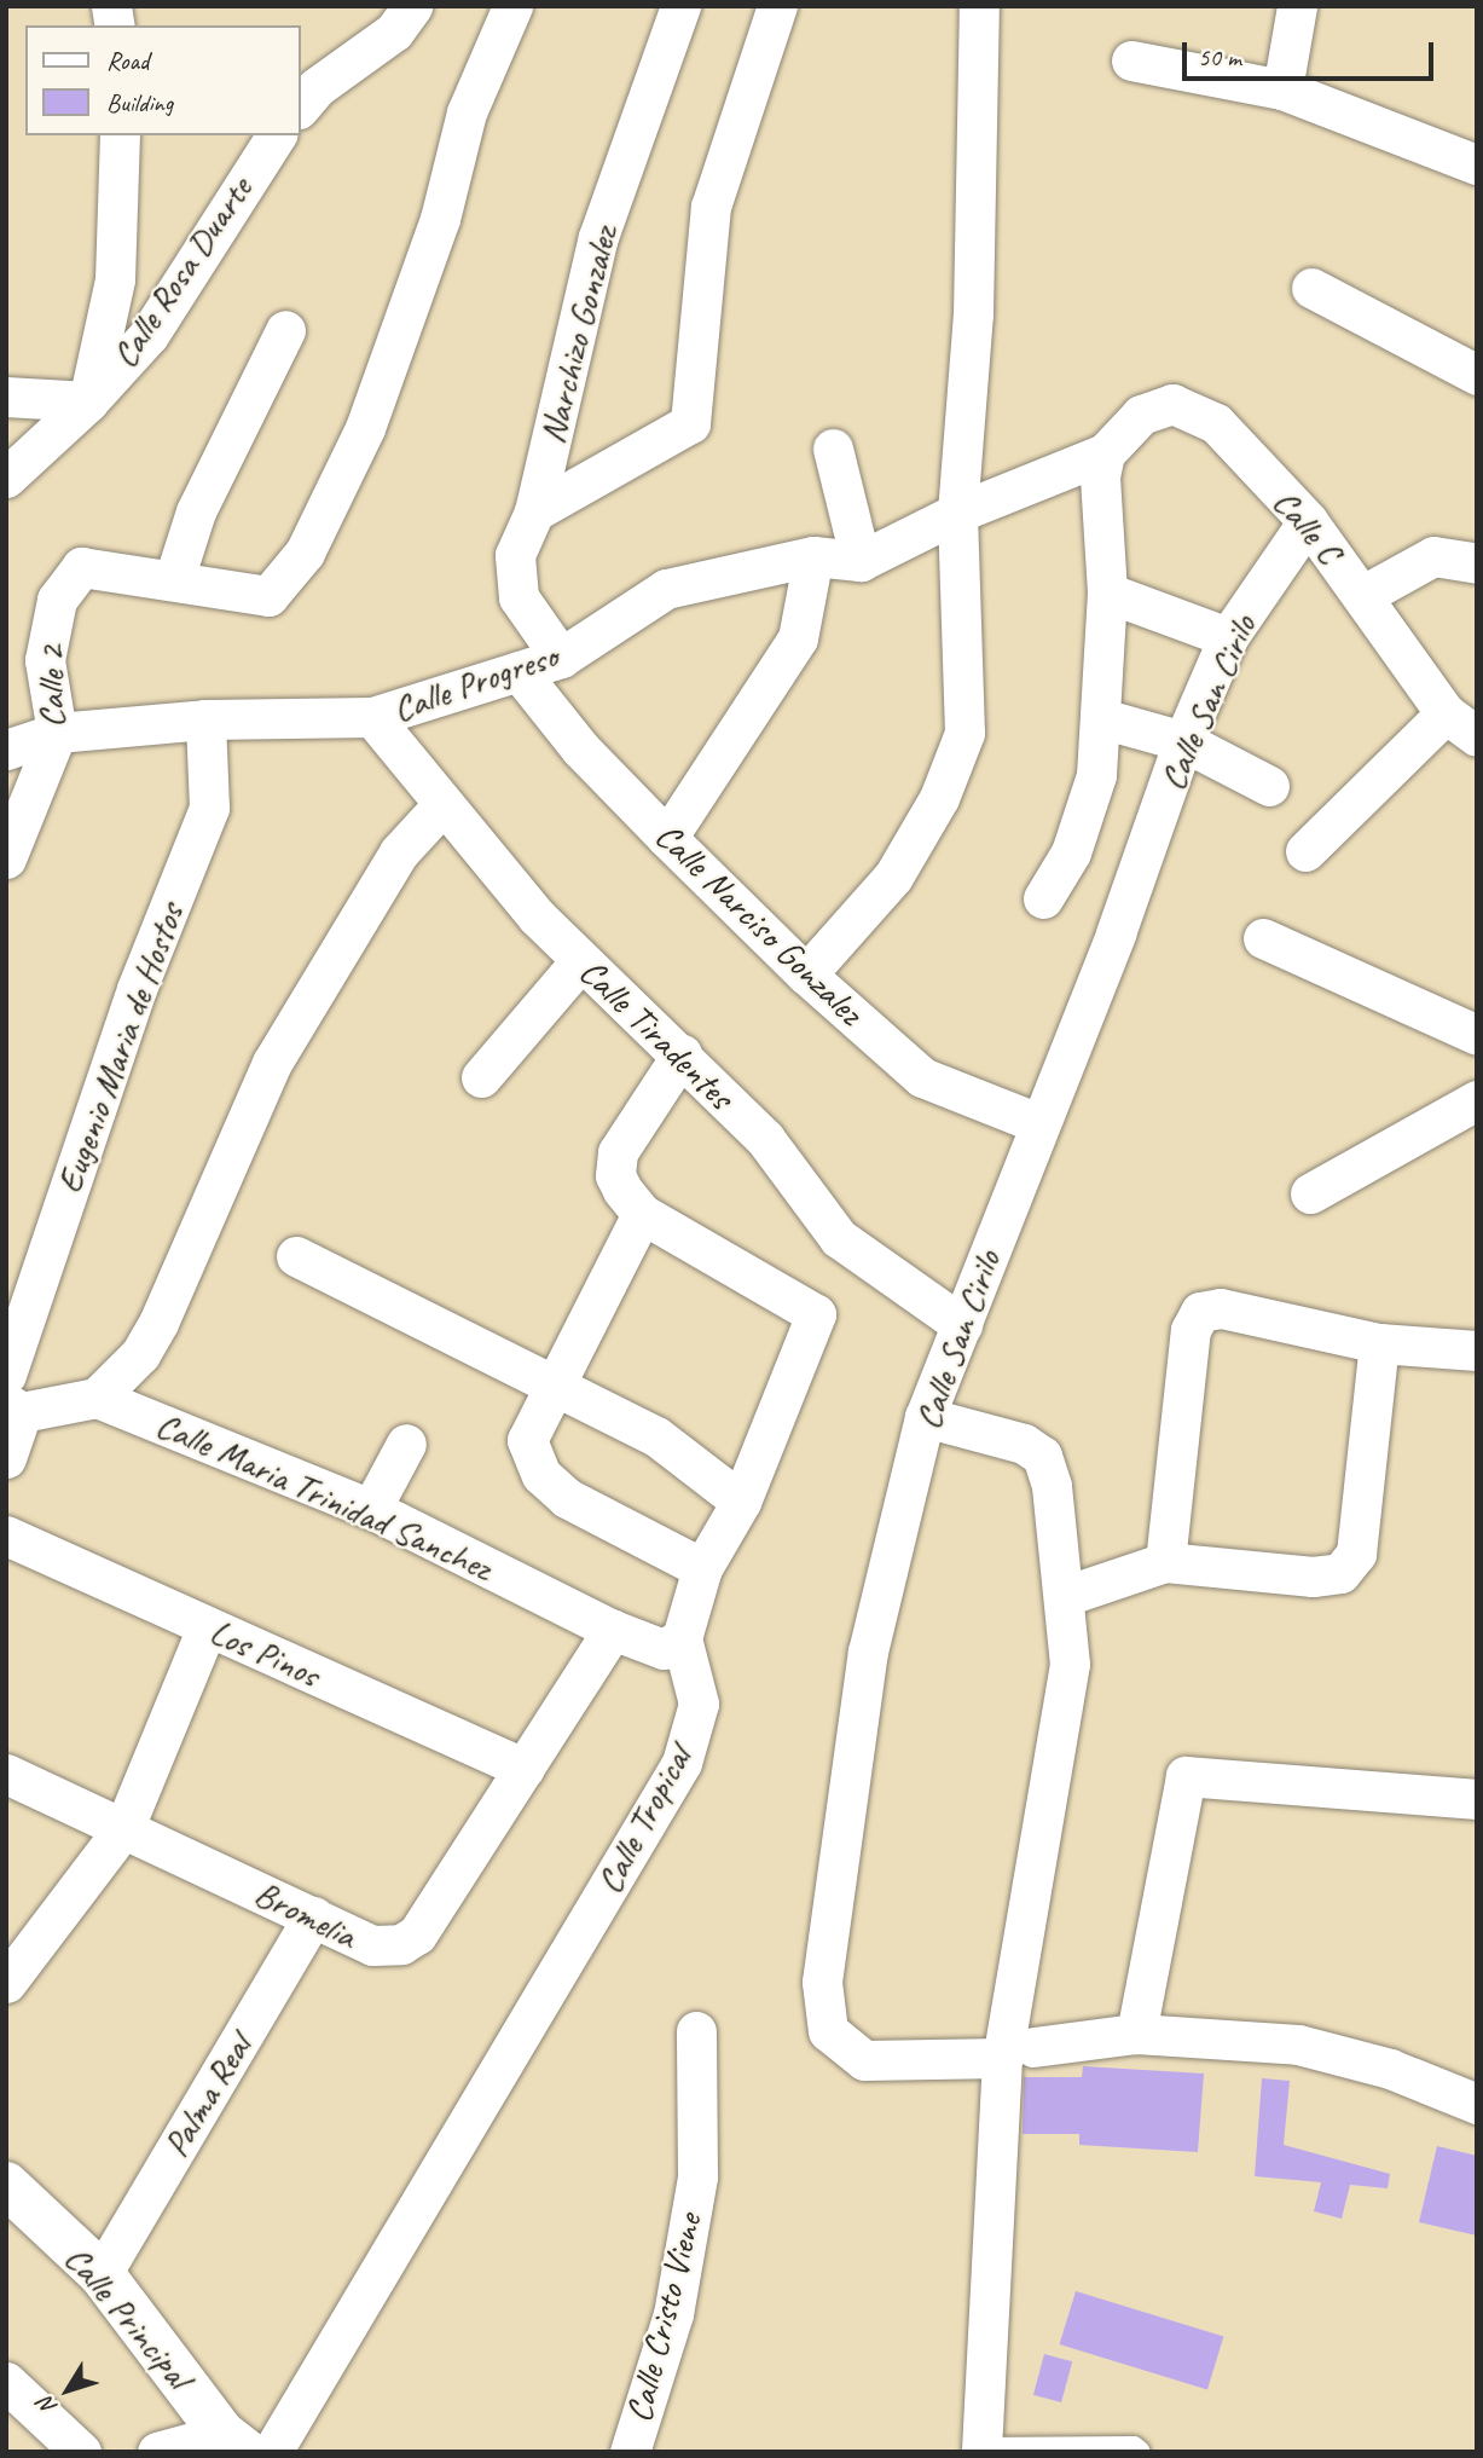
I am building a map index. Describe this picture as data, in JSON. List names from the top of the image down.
{
  "streets": {
    "street": [
      "Calle Rosa Duarte",
      "Narchizo Gonzalez",
      "Calle C",
      "Calle Progreso",
      "Calle 2",
      "Calle San Cirilo",
      "Calle Narciso Gonzalez",
      "Calle Tiradentes",
      "Eugenio Maria de Hostos",
      "Calle Maria Trinidad Sanchez",
      "Los Pinos",
      "Calle Tropical",
      "Bromelia",
      "Palma Real",
      "Calle Principal",
      "Calle Cristo Viene"
    ]
  },
  "crossings": [
    ["Narchizo Gonzalez", "Calle Progreso"],
    ["Calle C", "Calle San Cirilo"],
    ["Calle Progreso", "Calle 2"],
    ["Calle Progreso", "Calle Narciso Gonzalez"],
    ["Calle Progreso", "Calle Tiradentes"],
    ["Calle Progreso", "Eugenio Maria de Hostos"],
    ["Calle San Cirilo", "Calle Narciso Gonzalez"],
    ["Calle San Cirilo", "Calle Tiradentes"],
    ["Calle Tiradentes", "Calle Tropical"],
    ["Calle Maria Trinidad Sanchez", "Calle Tropical"],
    ["Calle Maria Trinidad Sanchez", "Bromelia"],
    ["Los Pinos", "Bromelia"],
    ["Bromelia", "Palma Real"],
    ["Palma Real", "Calle Principal"]
  ],
  "legend": ["Road", "Building"],
  "scale_bar": "50 m",
  "north": "bottom left"
}
